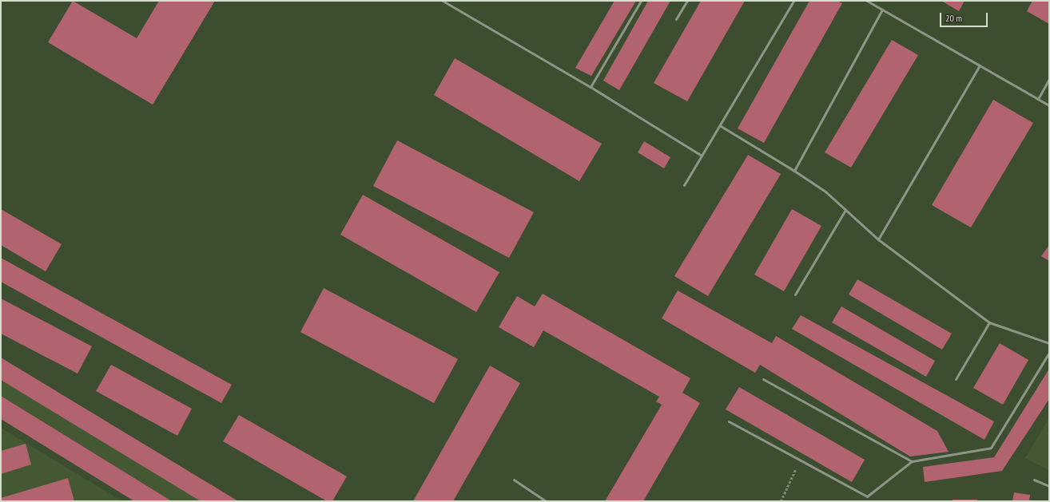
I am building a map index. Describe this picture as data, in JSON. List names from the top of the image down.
{
  "scale_bar": "20 m"
}
